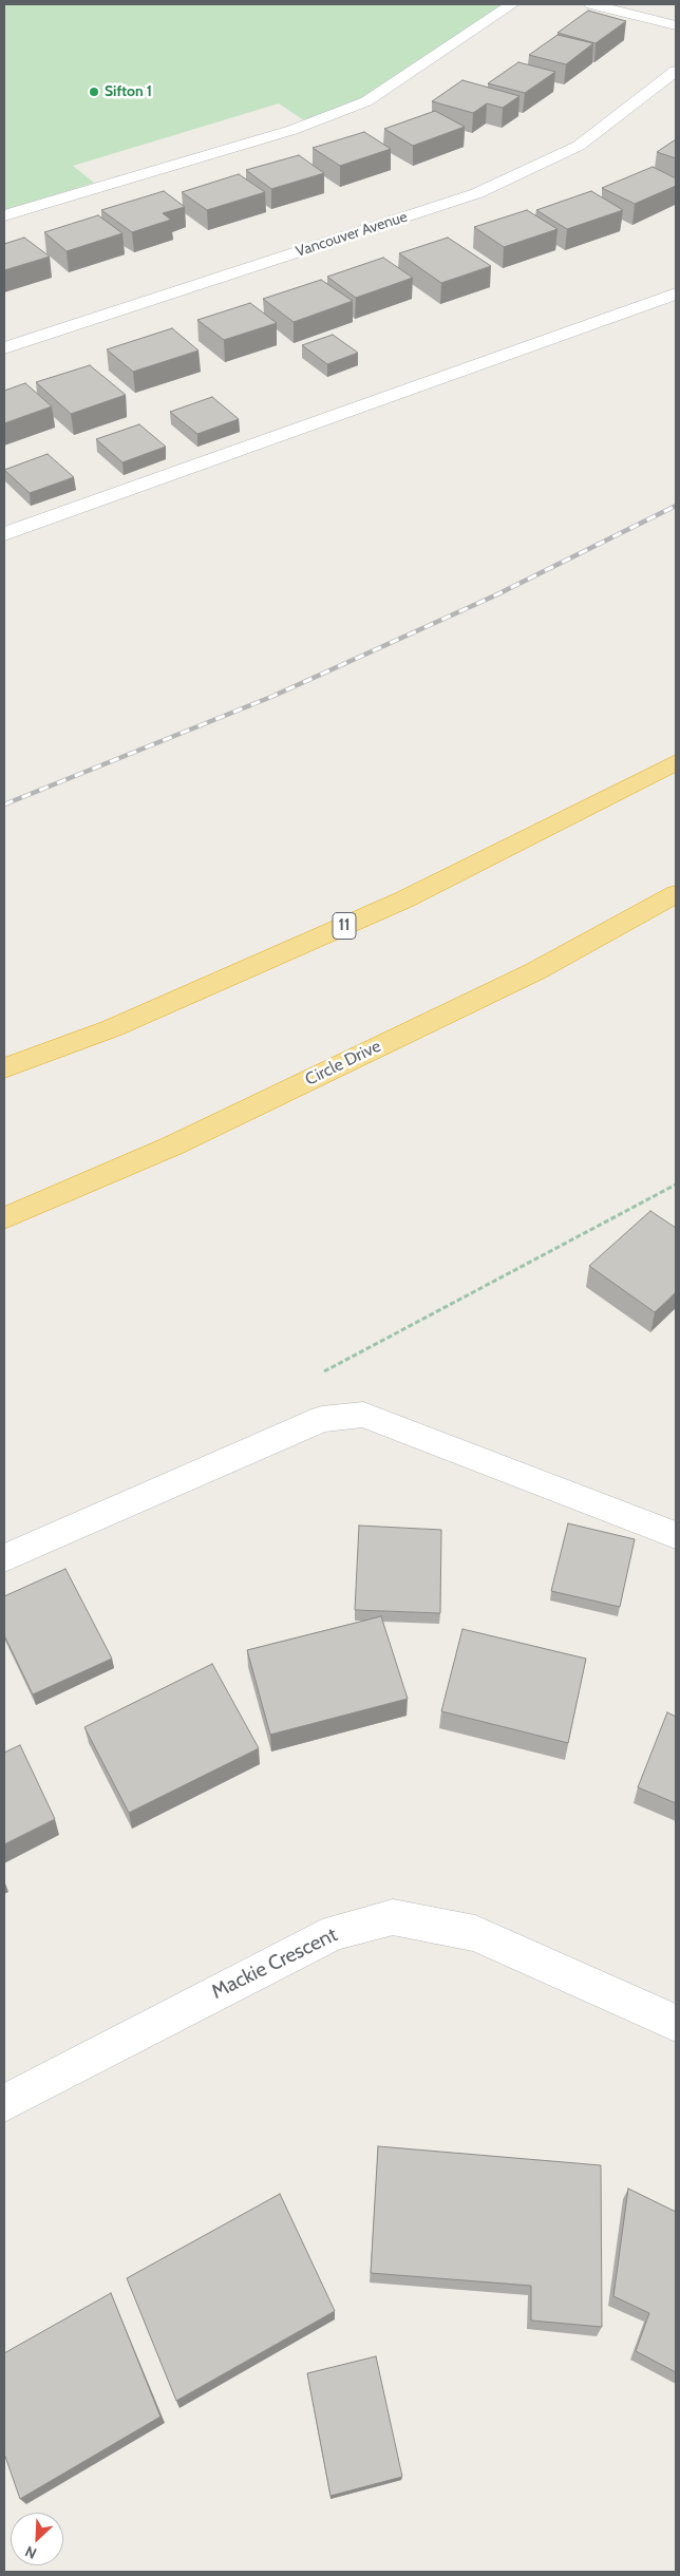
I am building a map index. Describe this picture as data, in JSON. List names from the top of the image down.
{
  "streets": {
    "highway": ["11", "Circle Drive"],
    "street": ["Vancouver Avenue", "Mackie Crescent"]
  },
  "places": ["Sifton 1"],
  "north": "bottom left"
}
